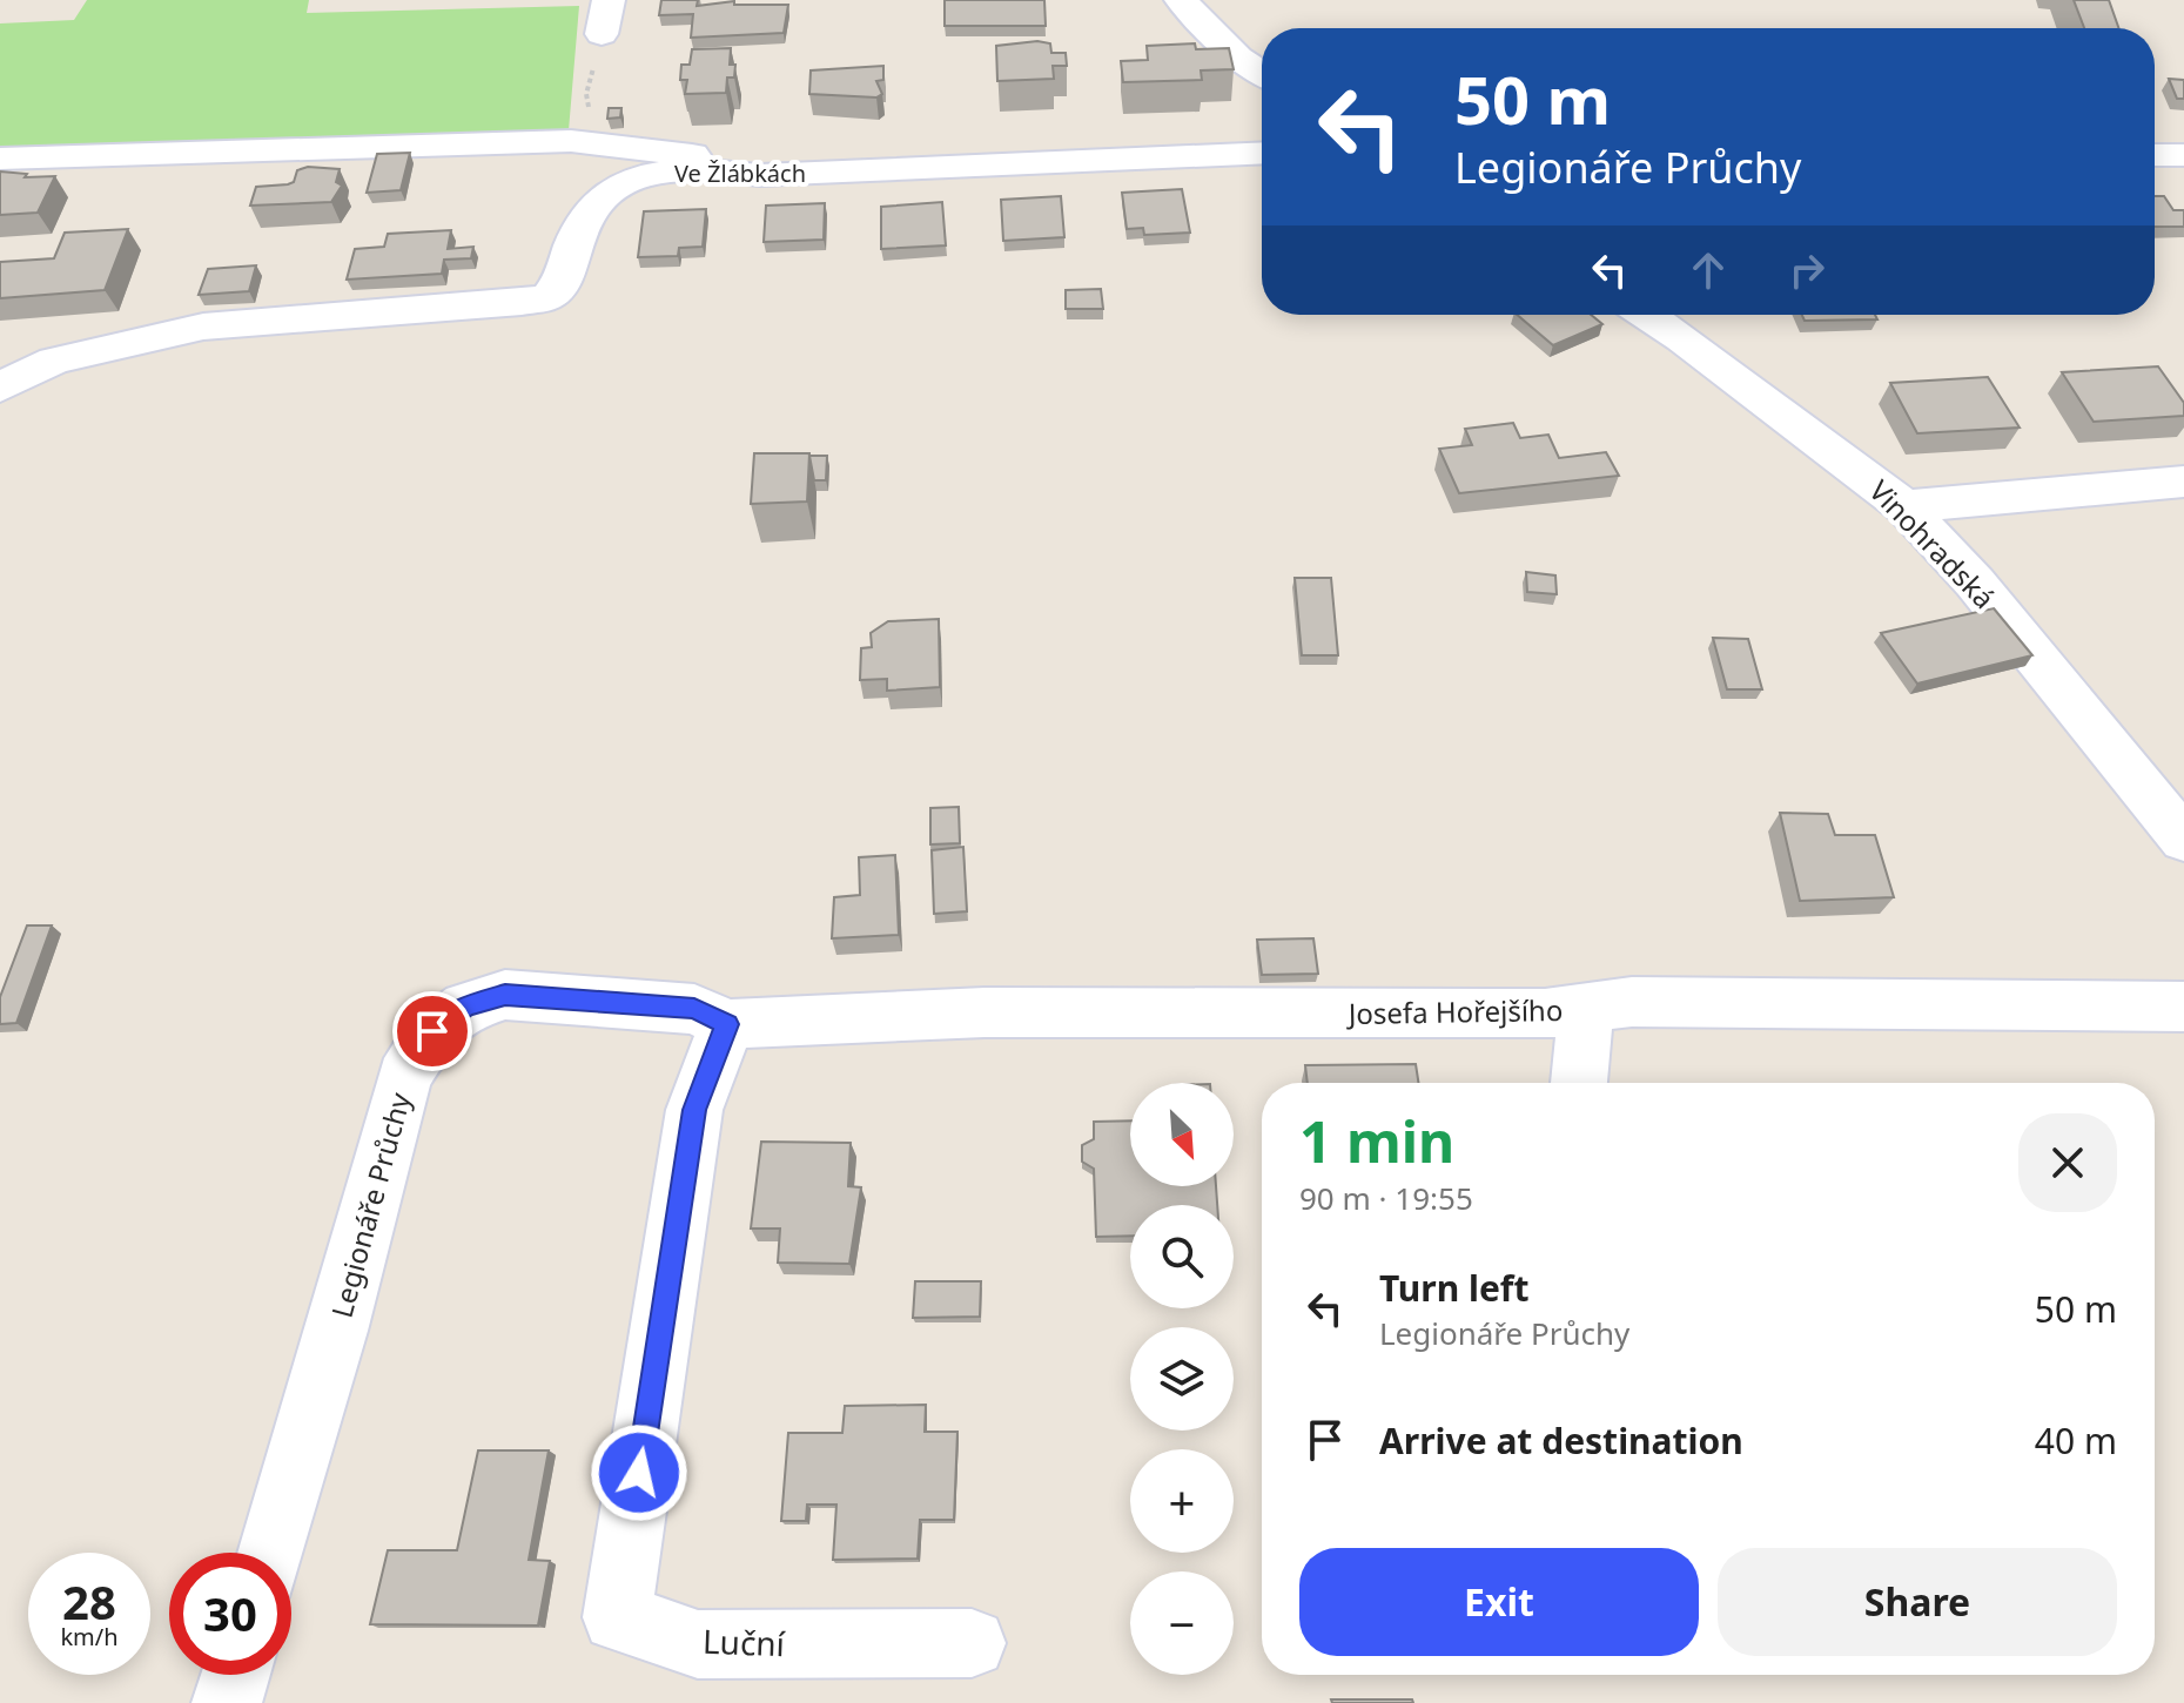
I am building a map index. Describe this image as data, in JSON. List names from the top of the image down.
{
  "streets": {
    "street": [
      "Ve Žlábkách",
      "Vinohradská",
      "Josefa Hořejšího",
      "Legionáře Průchy",
      "Luční"
    ]
  },
  "crossings": [
    ["Josefa Hořejšího", "Legionáře Průchy"],
    ["Josefa Hořejšího", "Luční"],
    ["Legionáře Průchy", "Luční"]
  ],
  "north": "bottom right",
  "page": {
    "turn": ["50 m", "Legionáře Průchy"],
    "map_buttons": ["+", "−"],
    "heading": ["1 min", "90 m · 19:55"],
    "list": [
      {
        "name": "Turn left",
        "note": "Legionáře Průchy",
        "value": "50 m"
      },
      {
        "name": "Arrive at destination",
        "value": "40 m"
      }
    ],
    "buttons": ["Exit", "Share"],
    "speed": "28 km/h",
    "limit": "30"
  }
}
